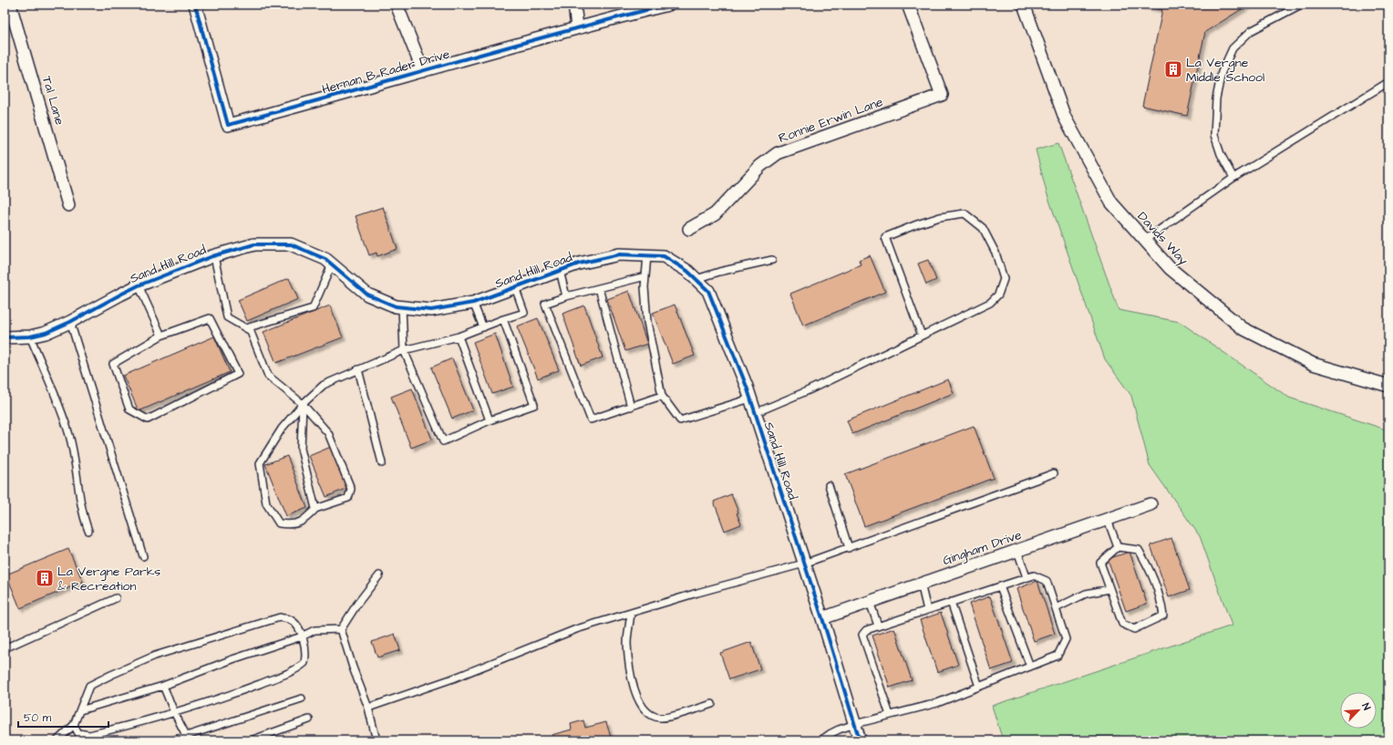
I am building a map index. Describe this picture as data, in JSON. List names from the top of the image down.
{
  "streets": {
    "street": [
      "Hernan B Rader Drive",
      "Tal Lane",
      "Ronnie Erwin Lane",
      "Davids Way",
      "Sand Hill Road",
      "Gingham Drive"
    ]
  },
  "crossings": [
    ["Sand Hill Road", "Gingham Drive"]
  ],
  "places": {
    "building": ["La Vergne Middle School", "La Vergne Parks & Recreation"]
  },
  "scale_bar": "50 m",
  "north": "top right"
}
